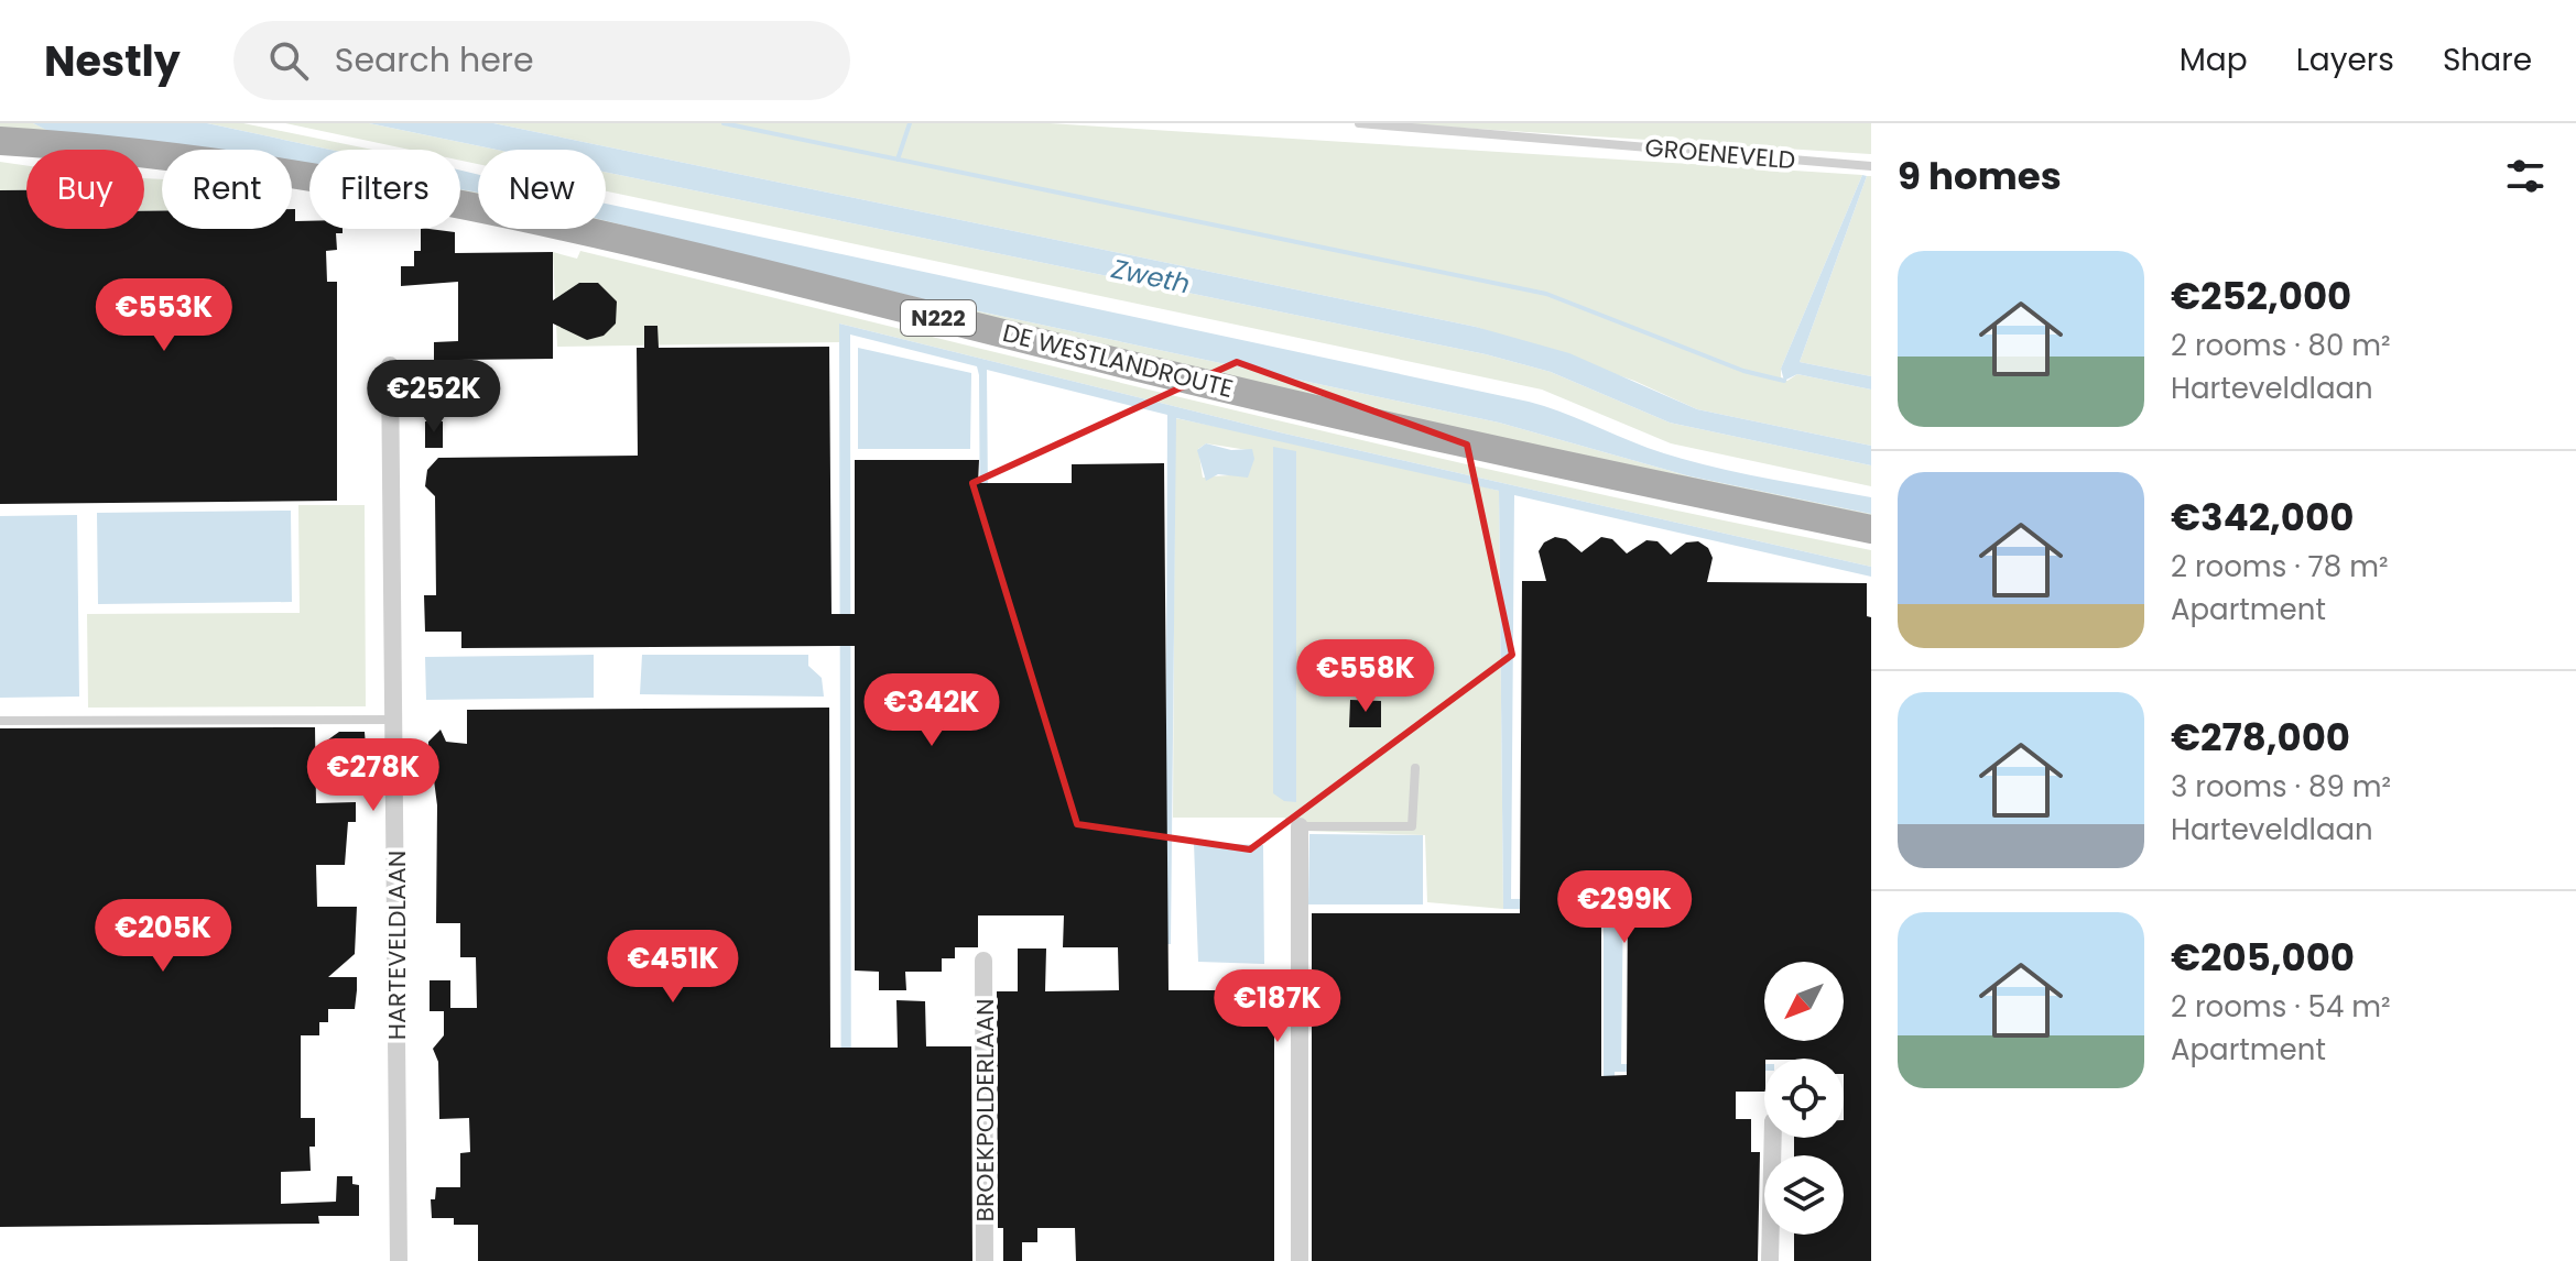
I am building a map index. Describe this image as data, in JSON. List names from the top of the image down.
{
  "streets": {
    "main road": ["N222", "DE WESTLANDROUTE"],
    "street": ["HARTEVELDLAAN", "BROEKPOLDERLAAN"],
    "lane": ["GROENEVELD"]
  },
  "water": ["Zweth"],
  "north": "bottom left",
  "page": {
    "header": "Nestly",
    "search": "Search here",
    "nav": ["Map", "Layers", "Share"],
    "heading": "9 homes",
    "chip": [
      "Buy",
      "Rent",
      "Filters",
      "New"
    ],
    "list": [
      {
        "name": "€252,000",
        "note": "2 rooms · 80 m² · Harteveldlaan"
      },
      {
        "name": "€342,000",
        "note": "2 rooms · 78 m² · Apartment"
      },
      {
        "name": "€278,000",
        "note": "3 rooms · 89 m² · Harteveldlaan"
      },
      {
        "name": "€205,000",
        "note": "2 rooms · 54 m² · Apartment"
      }
    ],
    "price": [
      "€553K",
      "€252K",
      "€558K",
      "€342K",
      "€278K",
      "€299K",
      "€205K",
      "€451K",
      "€187K"
    ]
  }
}
